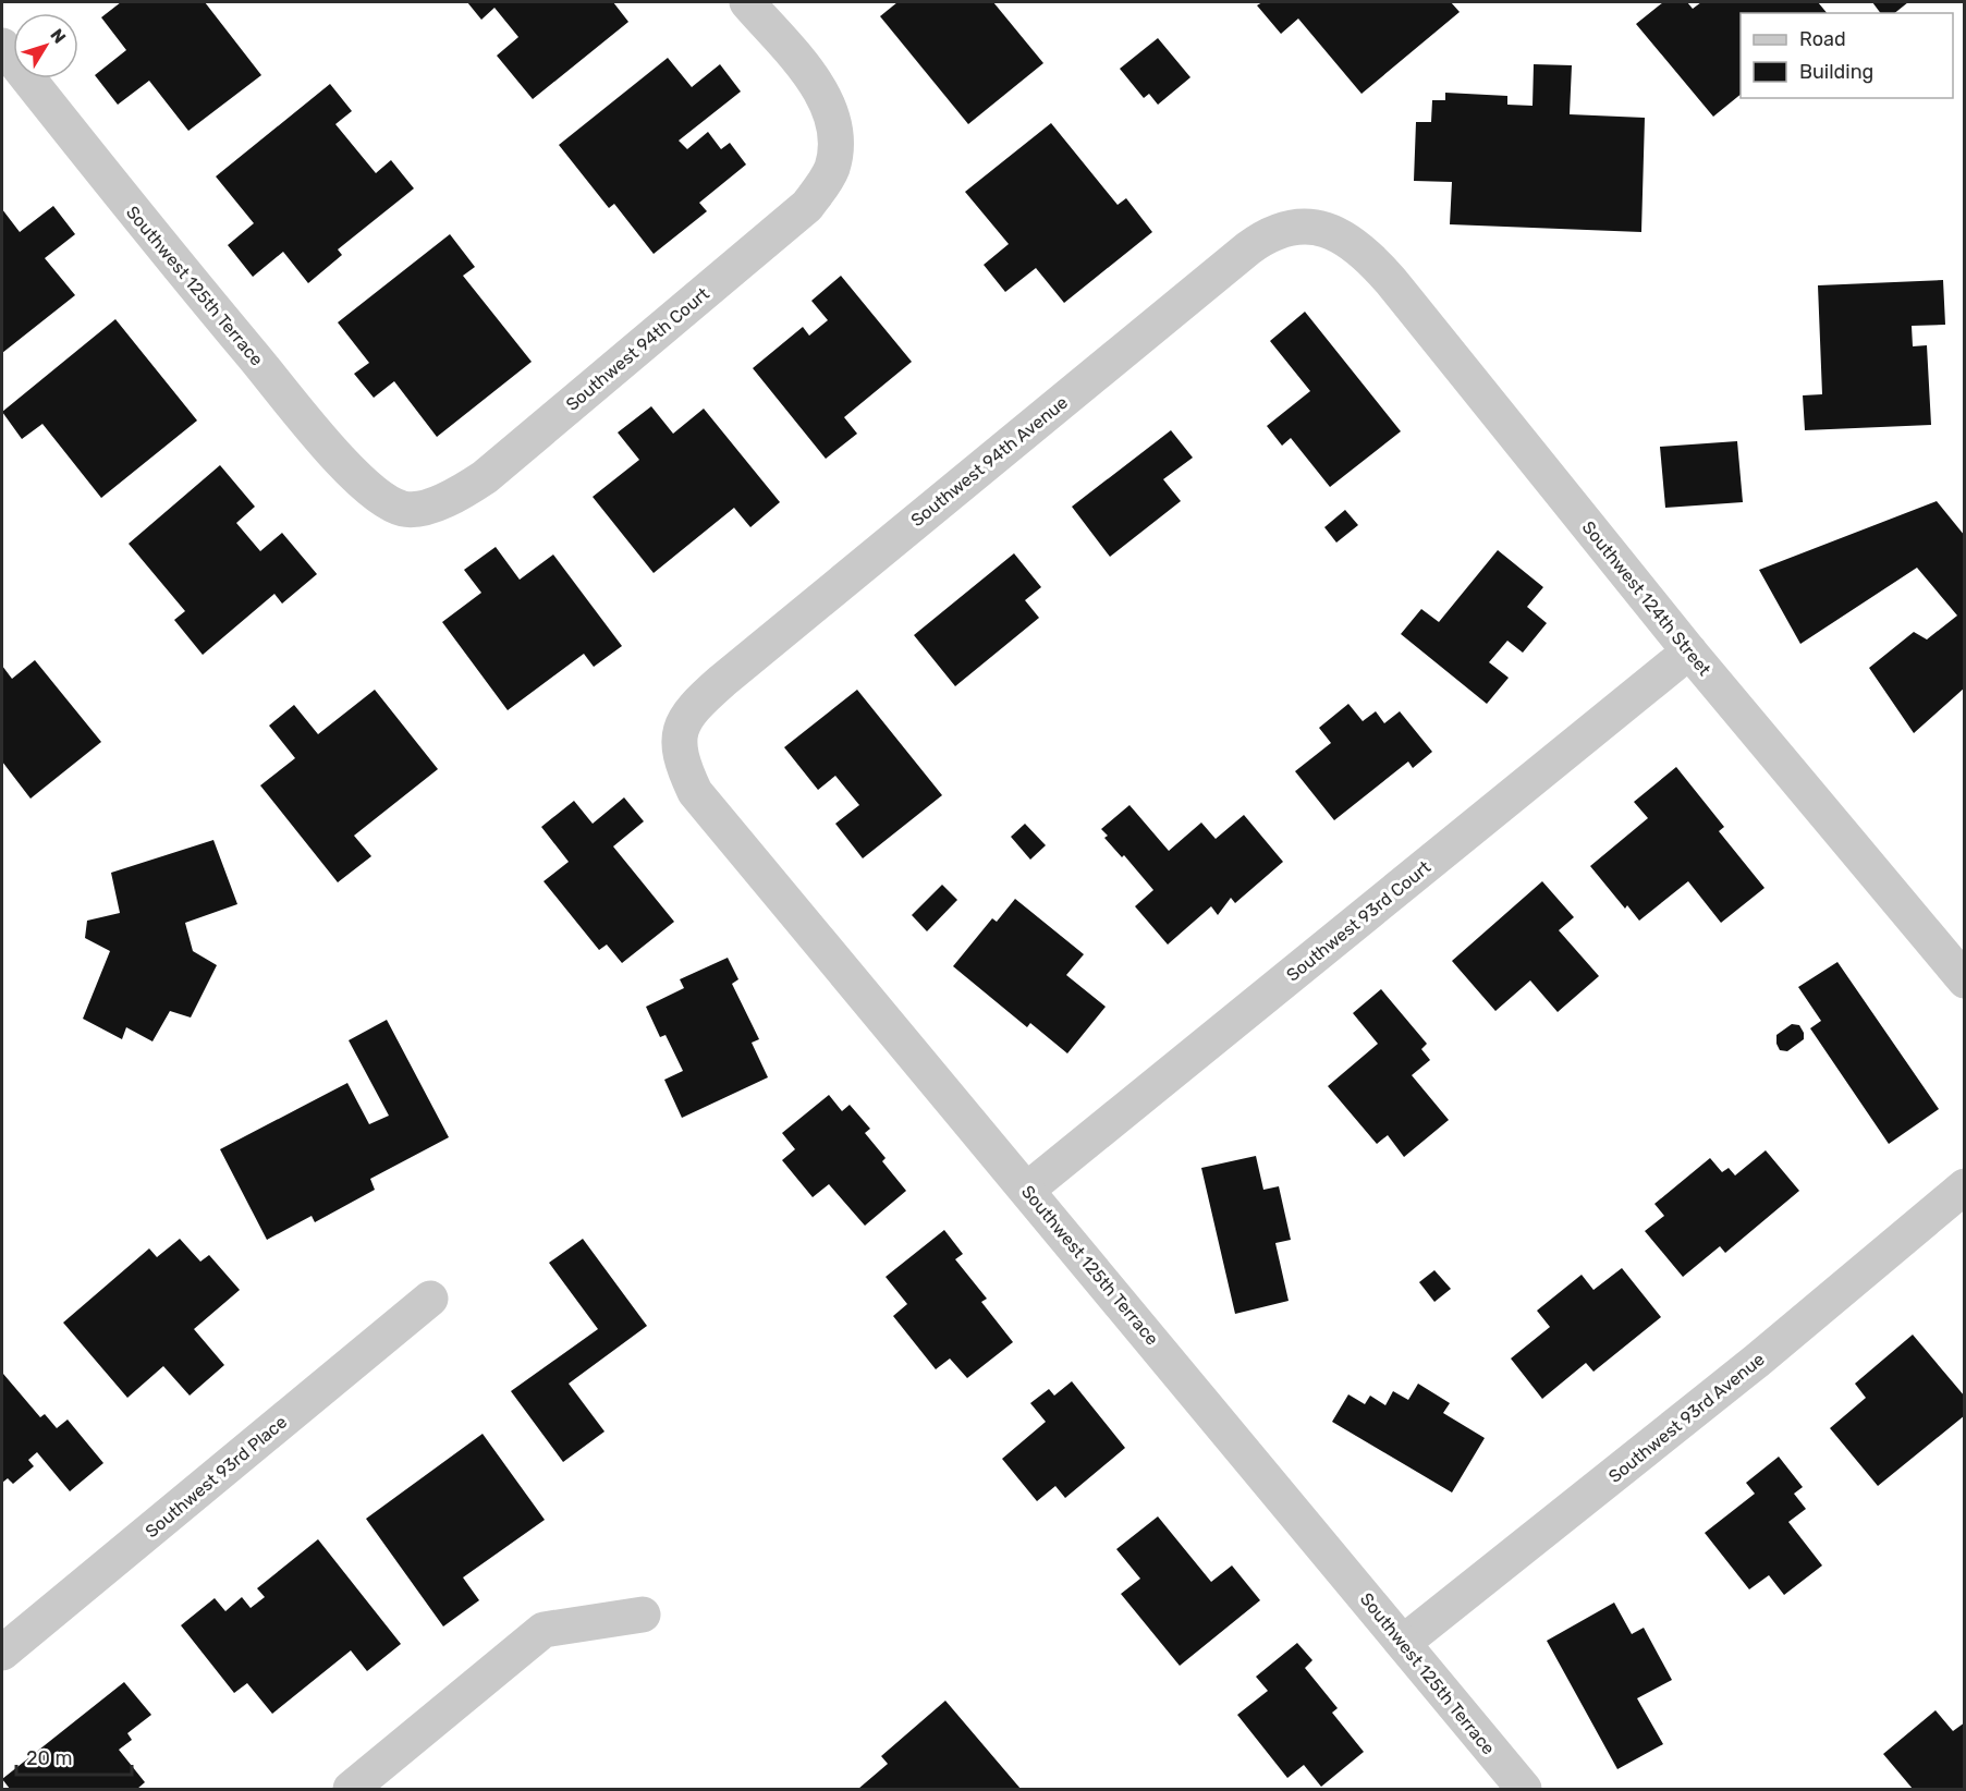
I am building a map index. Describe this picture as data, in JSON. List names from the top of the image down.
{
  "streets": {
    "street": [
      "Southwest 125th Terrace",
      "Southwest 94th Court",
      "Southwest 94th Avenue",
      "Southwest 124th Street",
      "Southwest 93rd Court",
      "Southwest 93rd Avenue",
      "Southwest 93rd Place"
    ]
  },
  "crossings": [
    ["Southwest 125th Terrace", "Southwest 94th Court"],
    ["Southwest 125th Terrace", "Southwest 94th Avenue"],
    ["Southwest 125th Terrace", "Southwest 93rd Court"],
    ["Southwest 125th Terrace", "Southwest 93rd Avenue"],
    ["Southwest 94th Avenue", "Southwest 124th Street"],
    ["Southwest 124th Street", "Southwest 93rd Court"]
  ],
  "legend": ["Road", "Building"],
  "scale_bar": "20 m",
  "north": "top right"
}
